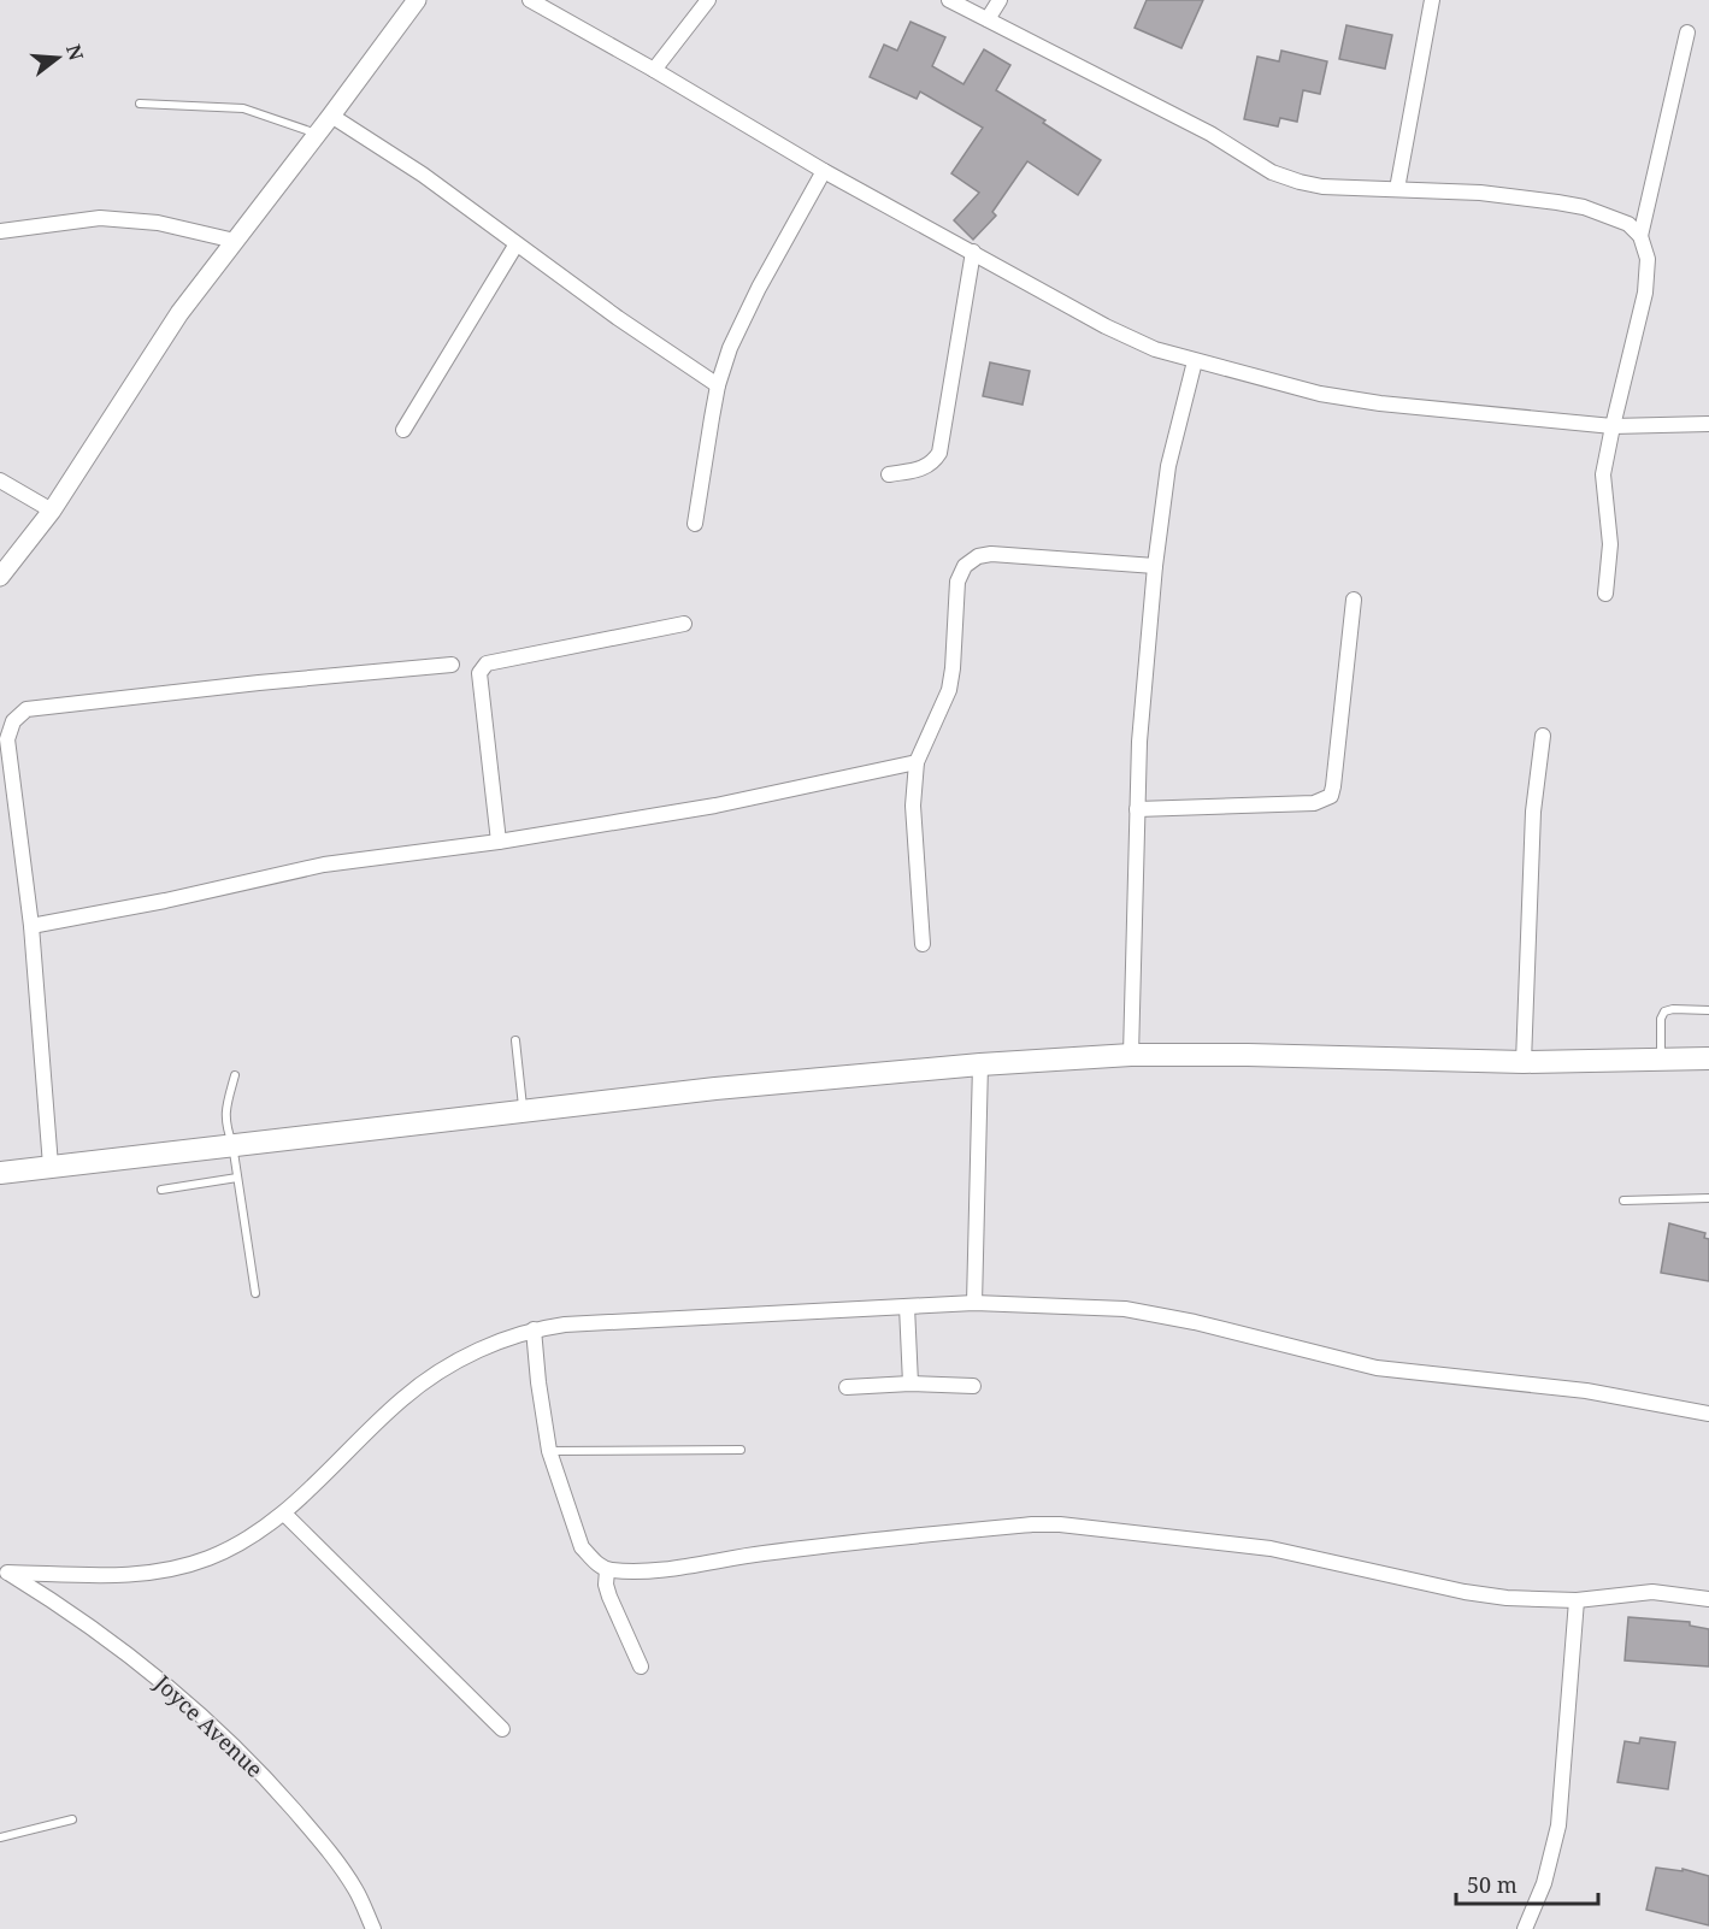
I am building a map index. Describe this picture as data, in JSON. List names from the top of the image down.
{
  "streets": {
    "street": ["Joyce Avenue"]
  },
  "scale_bar": "50 m",
  "north": "right"
}
